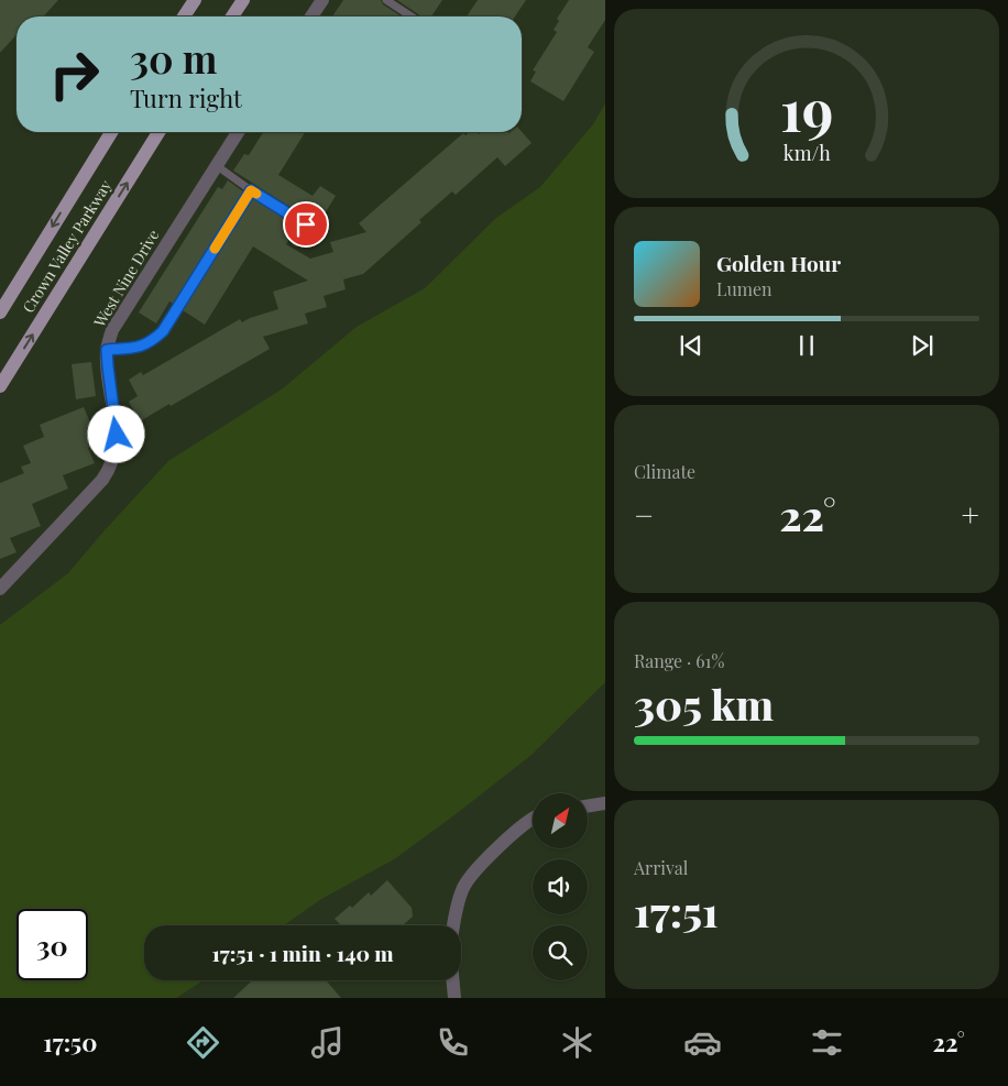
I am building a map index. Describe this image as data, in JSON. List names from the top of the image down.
{
  "streets": {
    "main road": ["Crown Valley Parkway"],
    "street": ["West Nine Drive"]
  },
  "north": "top right",
  "page": {
    "turn": ["30 m", "Turn right"],
    "song": ["Golden Hour", "Lumen"],
    "tile": [
      "Climate",
      ["Range · 61%", "305 km"],
      ["Arrival", "17:51"]
    ],
    "heat": ["−", "22°", "+"],
    "limit": "30",
    "trip": "17:51 · 1 min · 140 m",
    "tabs": ["17:50", "22°"],
    "gauge": ["19", "km/h"]
  }
}
